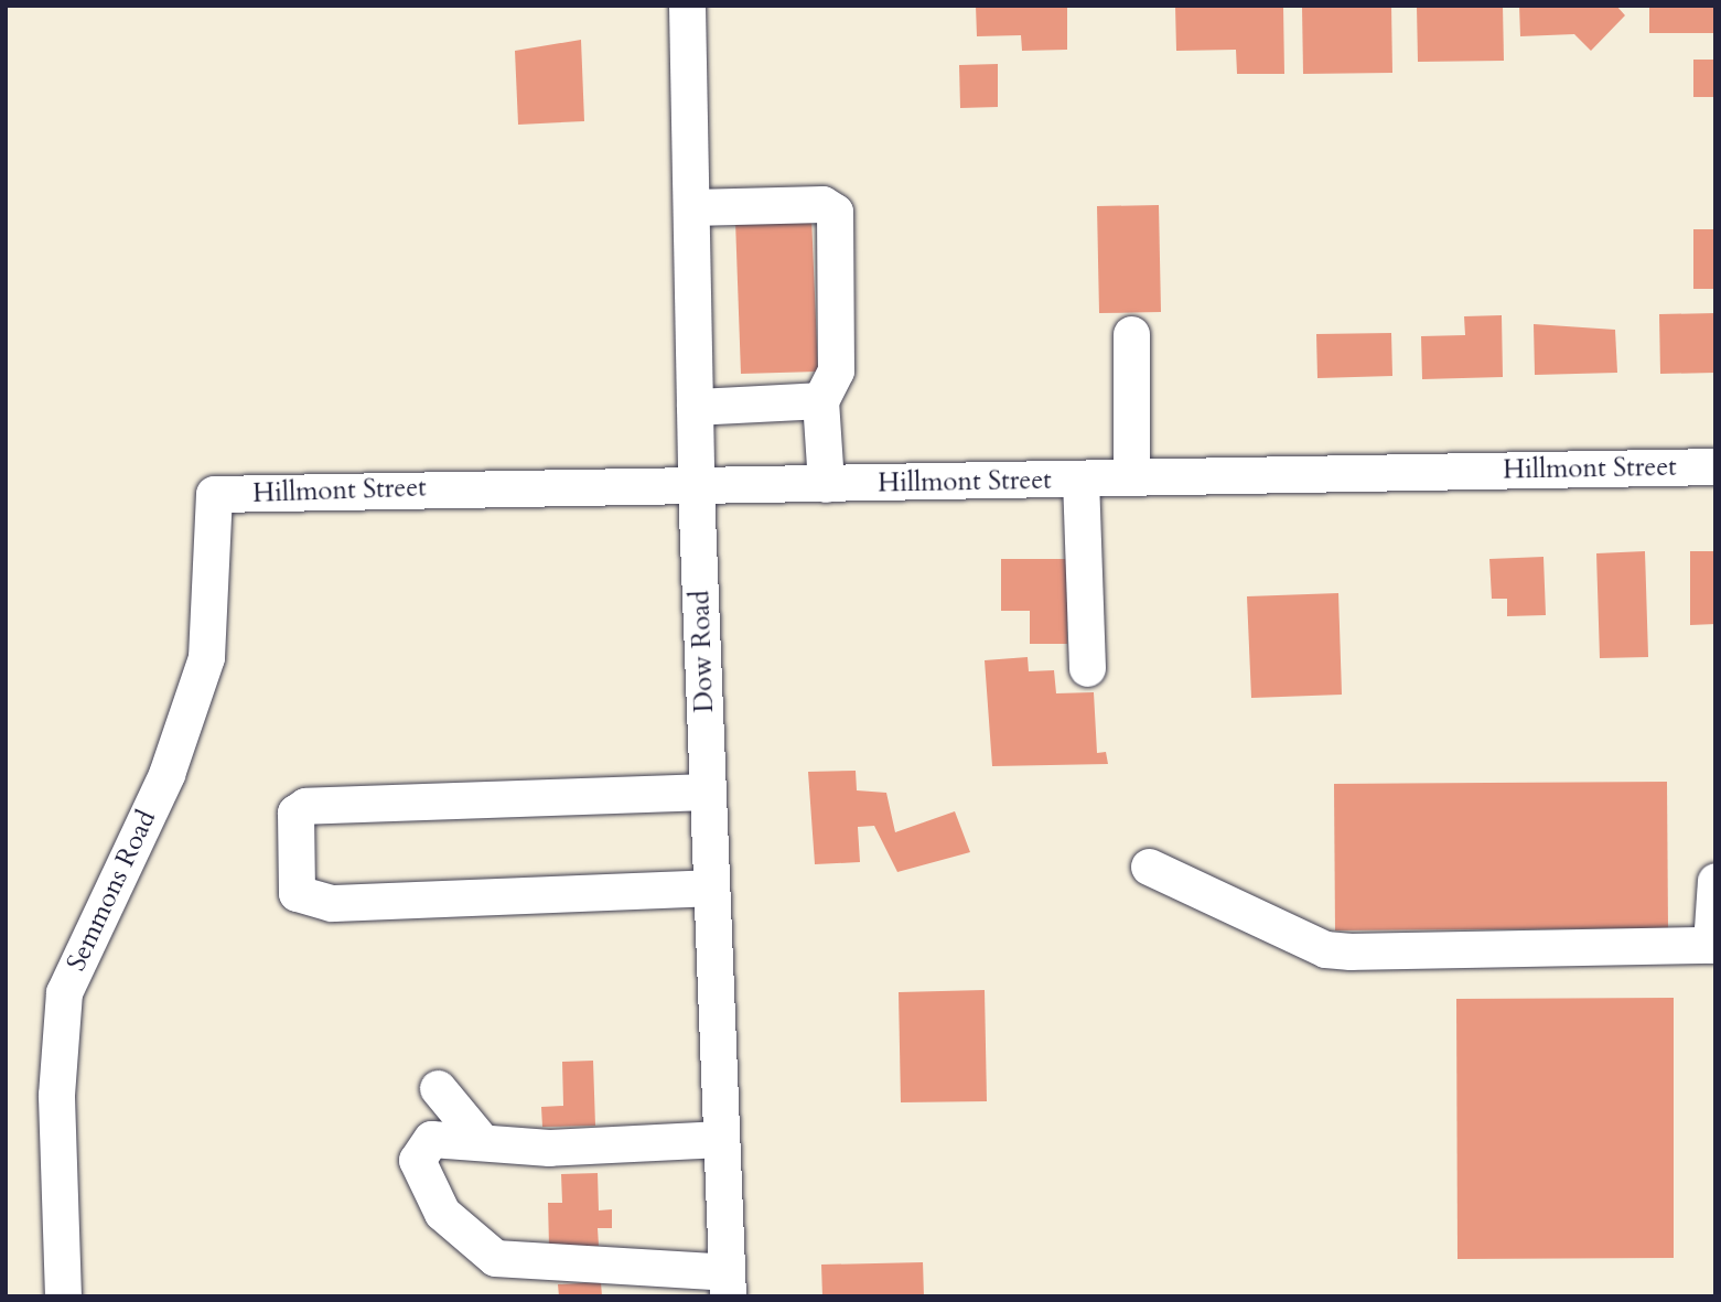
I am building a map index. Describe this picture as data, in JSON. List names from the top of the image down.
{
  "streets": {
    "street": ["Hillmont Street", "Dow Road", "Semmons Road"]
  },
  "crossings": [
    ["Hillmont Street", "Dow Road"],
    ["Hillmont Street", "Semmons Road"]
  ]
}
